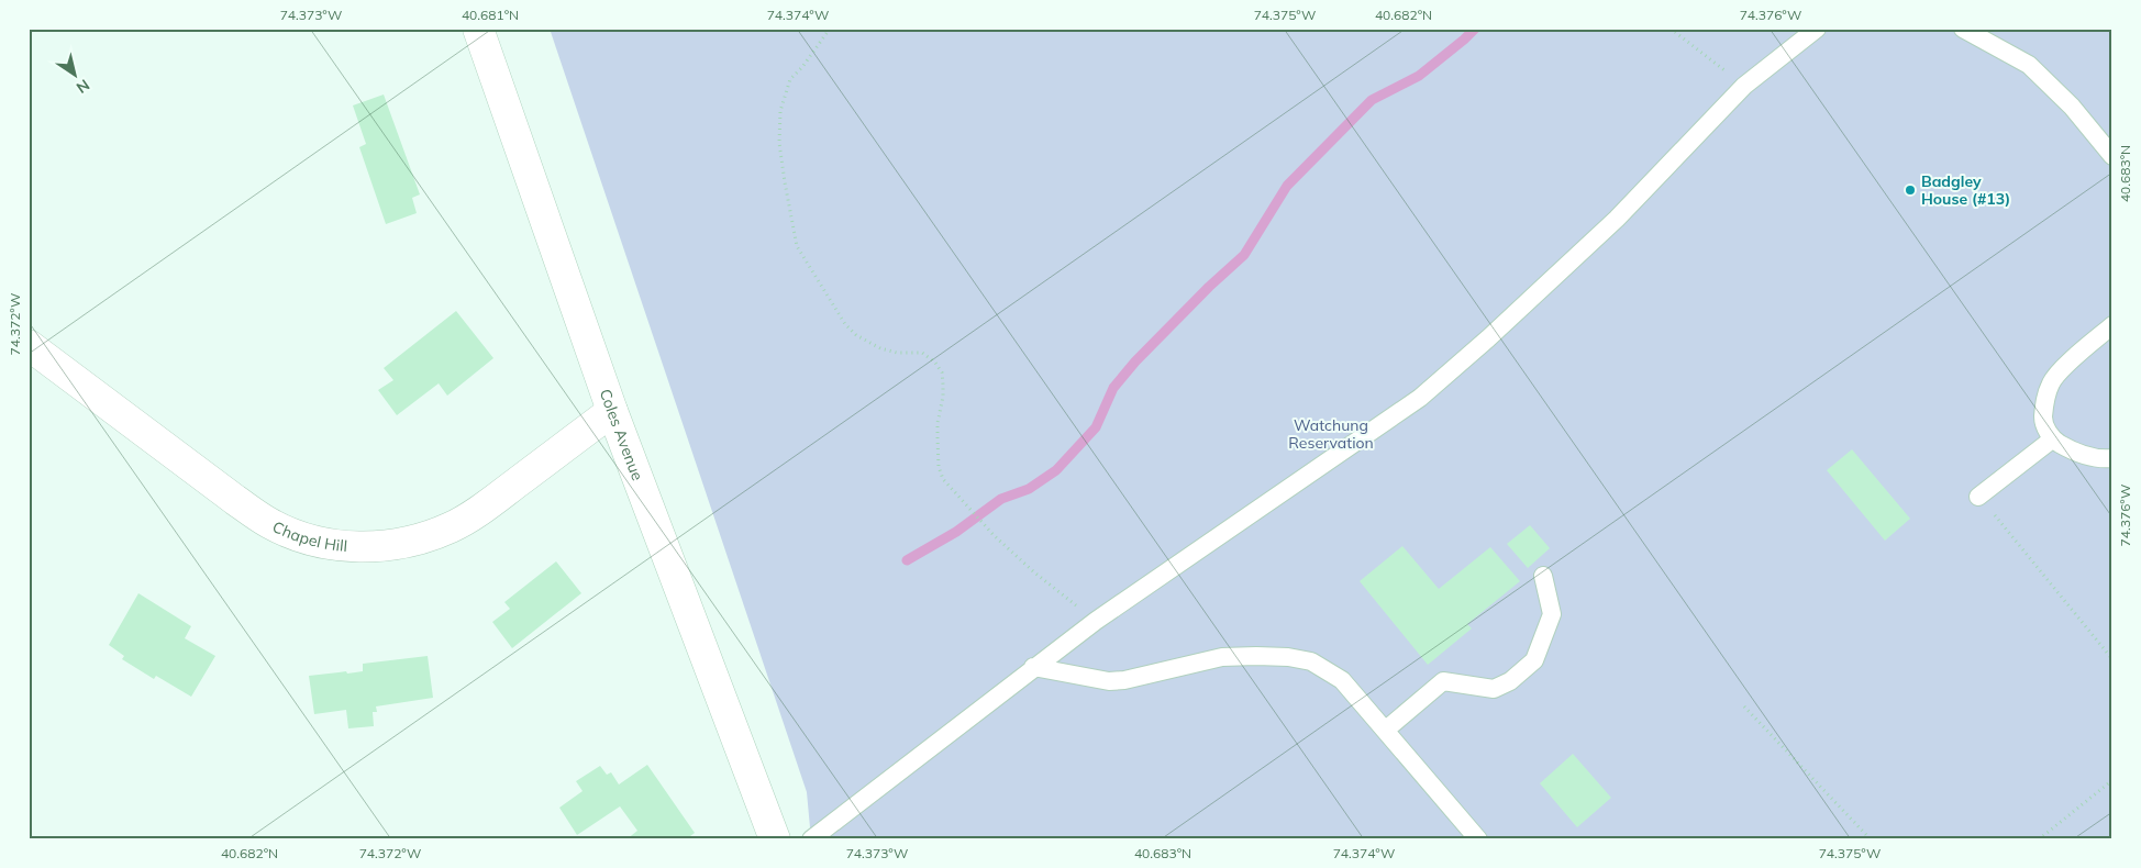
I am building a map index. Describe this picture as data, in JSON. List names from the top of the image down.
{
  "streets": {
    "street": ["Coles Avenue", "Chapel Hill"]
  },
  "crossings": [
    ["Coles Avenue", "Chapel Hill"]
  ],
  "parks": ["Watchung Reservation"],
  "places": ["Badgley House (#13)"],
  "north": "bottom right",
  "coordinates": [
    "74.373°W",
    "40.681°N",
    "74.374°W",
    "74.375°W",
    "40.682°N",
    "74.376°W",
    "40.683°N",
    "74.372°W"
  ]
}
